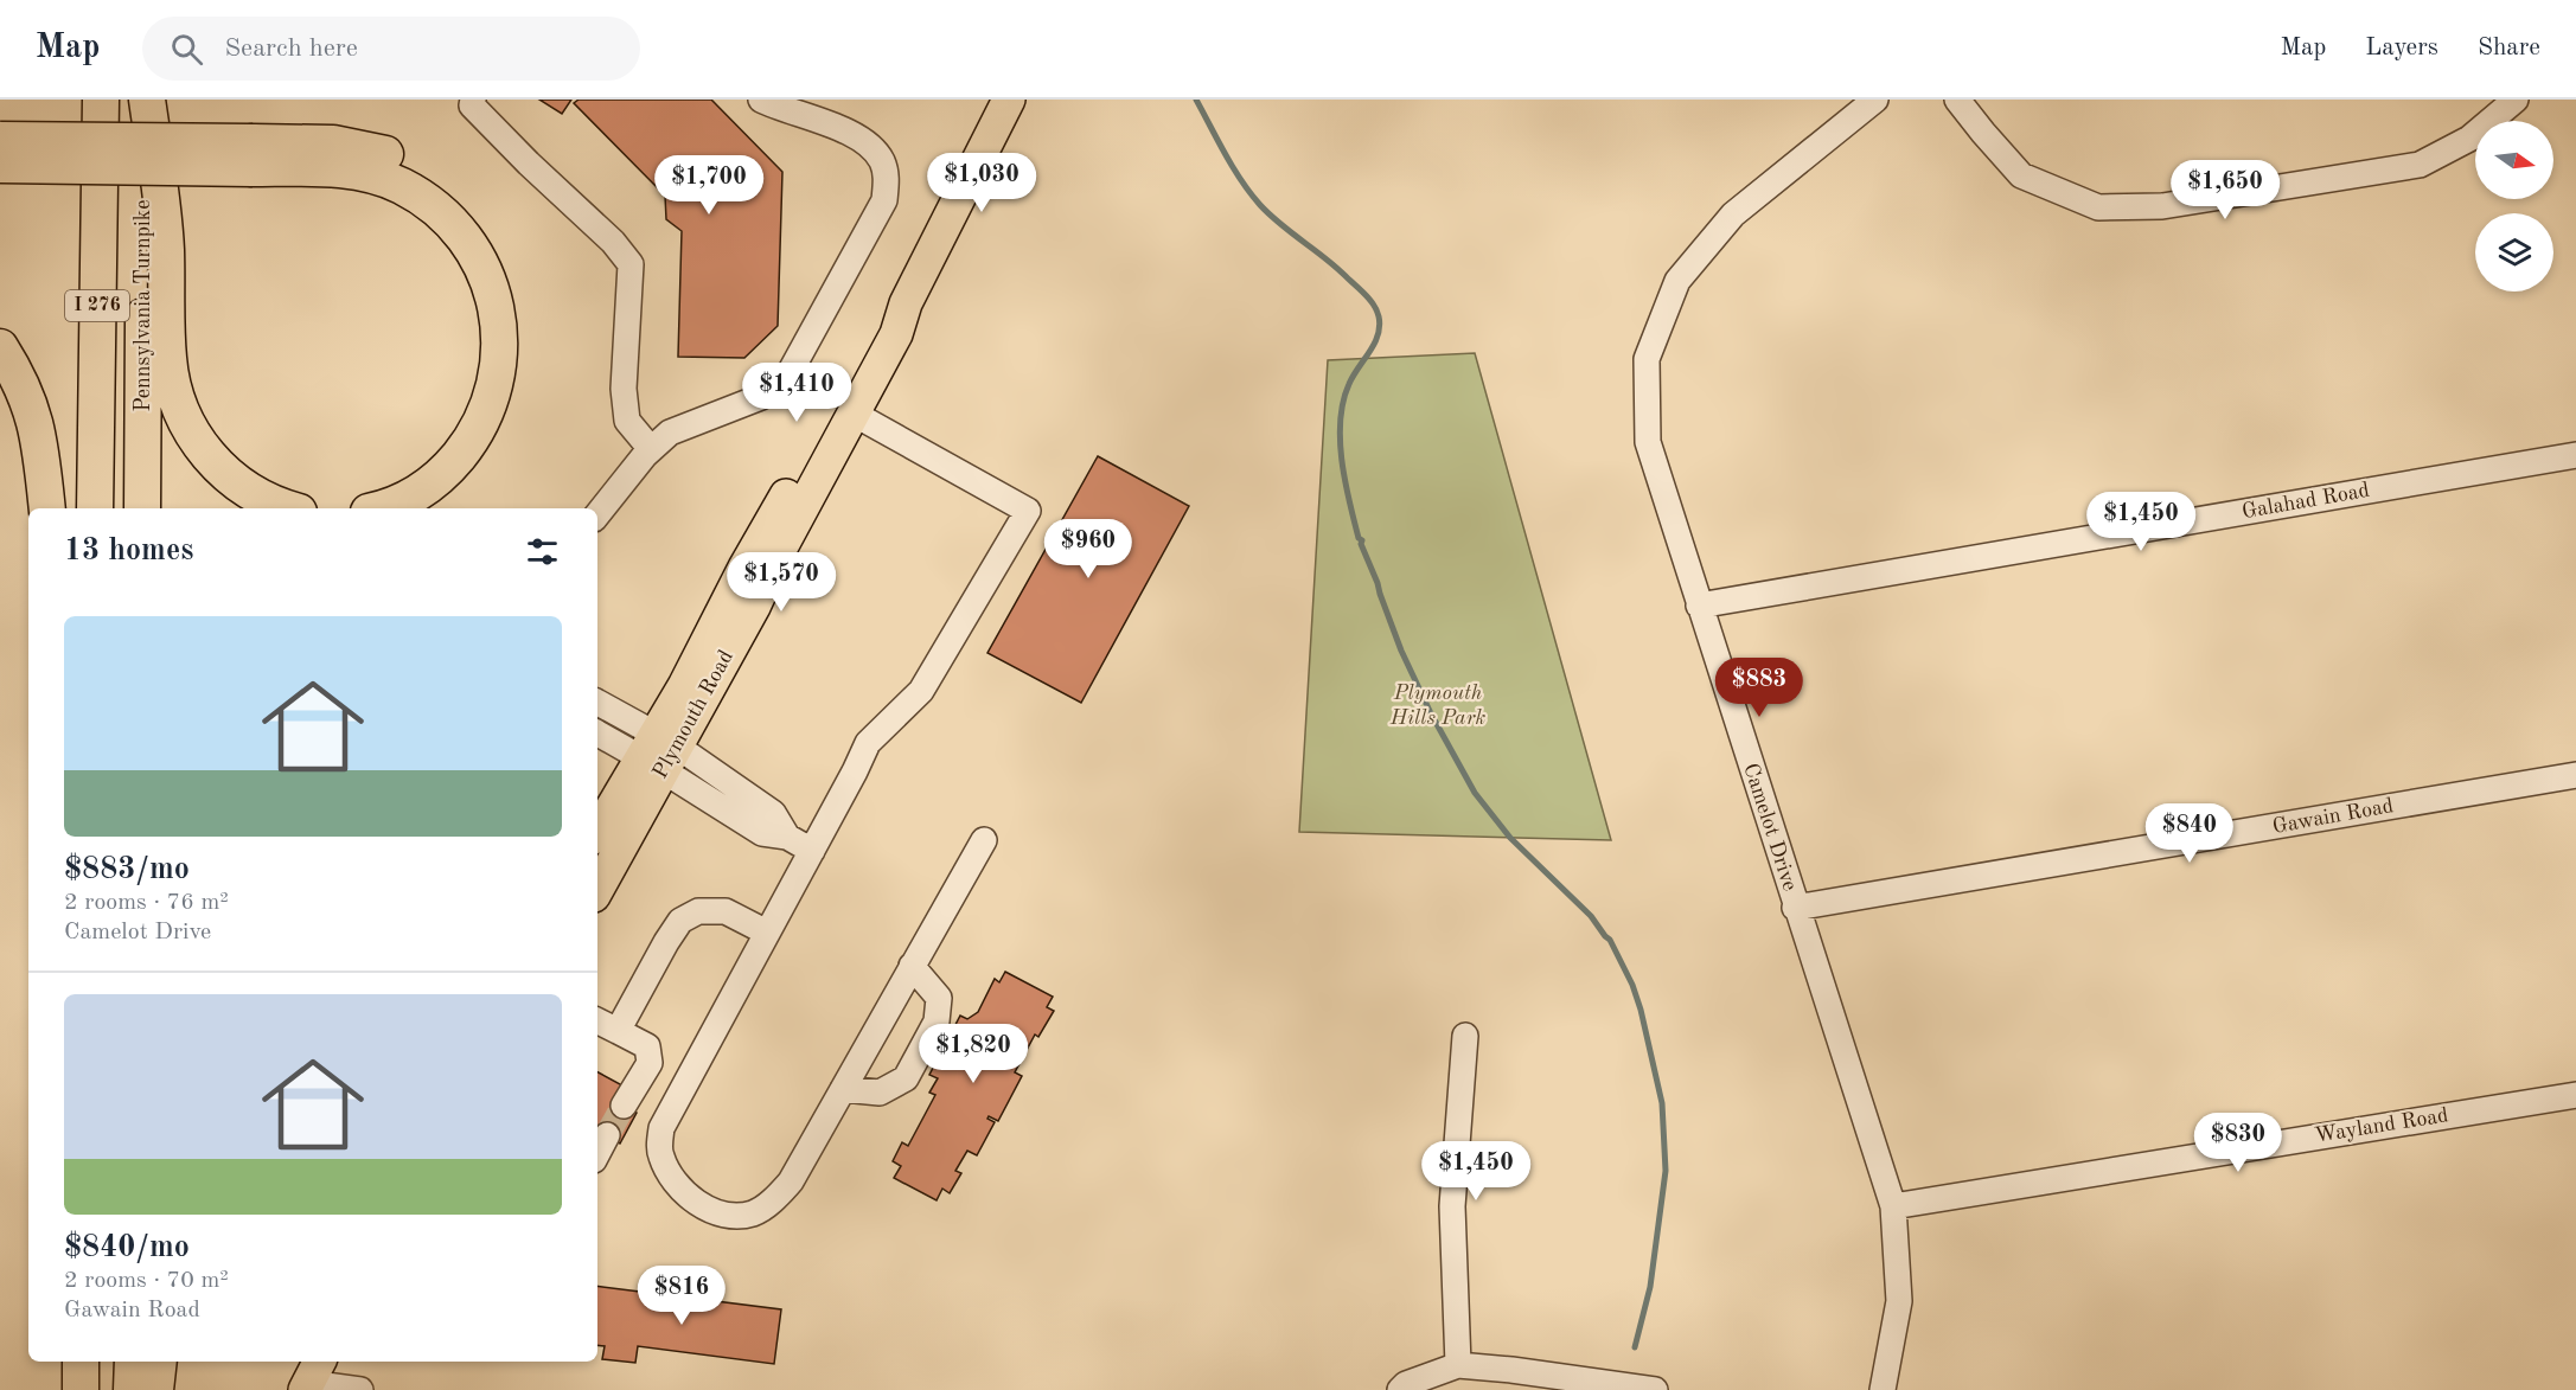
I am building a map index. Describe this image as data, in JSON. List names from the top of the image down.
{
  "streets": {
    "highway": ["I 276", "Pennsylvania Turnpike"],
    "main road": ["Plymouth Road"],
    "street": [
      "Galahad Road",
      "Gawain Road",
      "Camelot Drive",
      "Wayland Road"
    ]
  },
  "crossings": [
    ["Galahad Road", "Camelot Drive"],
    ["Gawain Road", "Camelot Drive"],
    ["Camelot Drive", "Wayland Road"]
  ],
  "parks": ["Plymouth Hills Park"],
  "north": "right",
  "page": {
    "header": "Map",
    "search": "Search here",
    "nav": ["Map", "Layers", "Share"],
    "price": [
      "$1,030",
      "$1,700",
      "$1,650",
      "$1,410",
      "$1,450",
      "$960",
      "$1,570",
      "$883",
      "$840",
      "$1,820",
      "$830",
      "$1,450",
      "$816"
    ],
    "heading": "13 homes",
    "list": [
      {
        "name": "$883/mo",
        "note": "2 rooms · 76 m² · Camelot Drive"
      },
      {
        "name": "$840/mo",
        "note": "2 rooms · 70 m² · Gawain Road"
      }
    ]
  }
}
